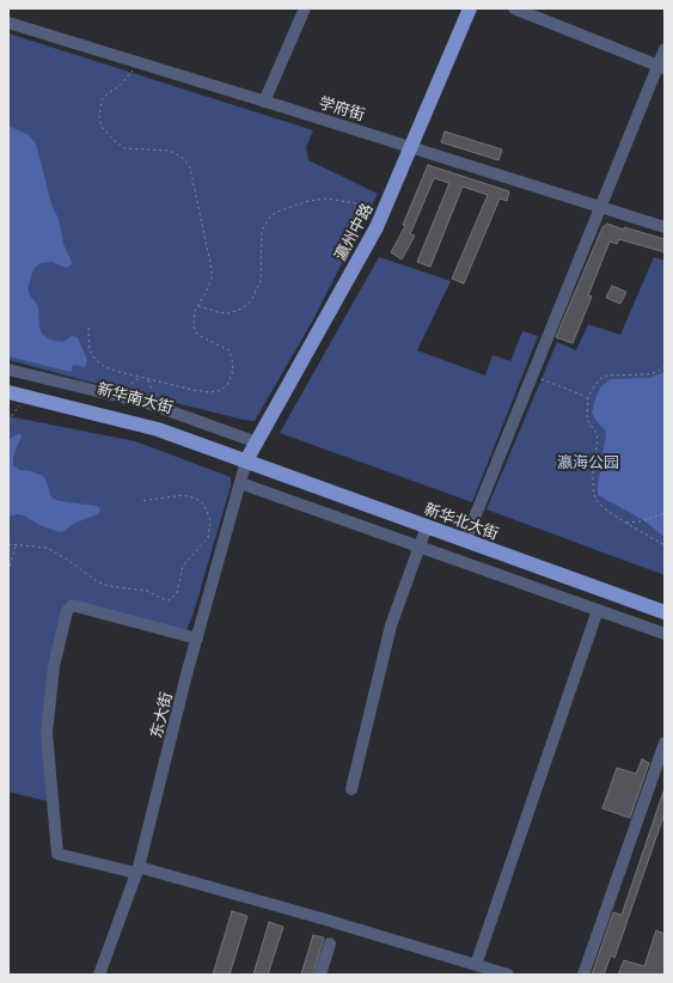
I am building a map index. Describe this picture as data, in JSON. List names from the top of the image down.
{
  "streets": {
    "main road": ["瀛州中路", "新华南大街", "新华北大街"],
    "street": ["学府街", "东大街"]
  },
  "crossings": [
    ["学府街", "瀛州中路"],
    ["瀛州中路", "新华南大街"],
    ["瀛州中路", "新华北大街"],
    ["瀛州中路", "东大街"],
    ["新华南大街", "新华北大街"],
    ["新华南大街", "东大街"],
    ["新华北大街", "东大街"]
  ],
  "parks": ["瀛海公园"]
}
